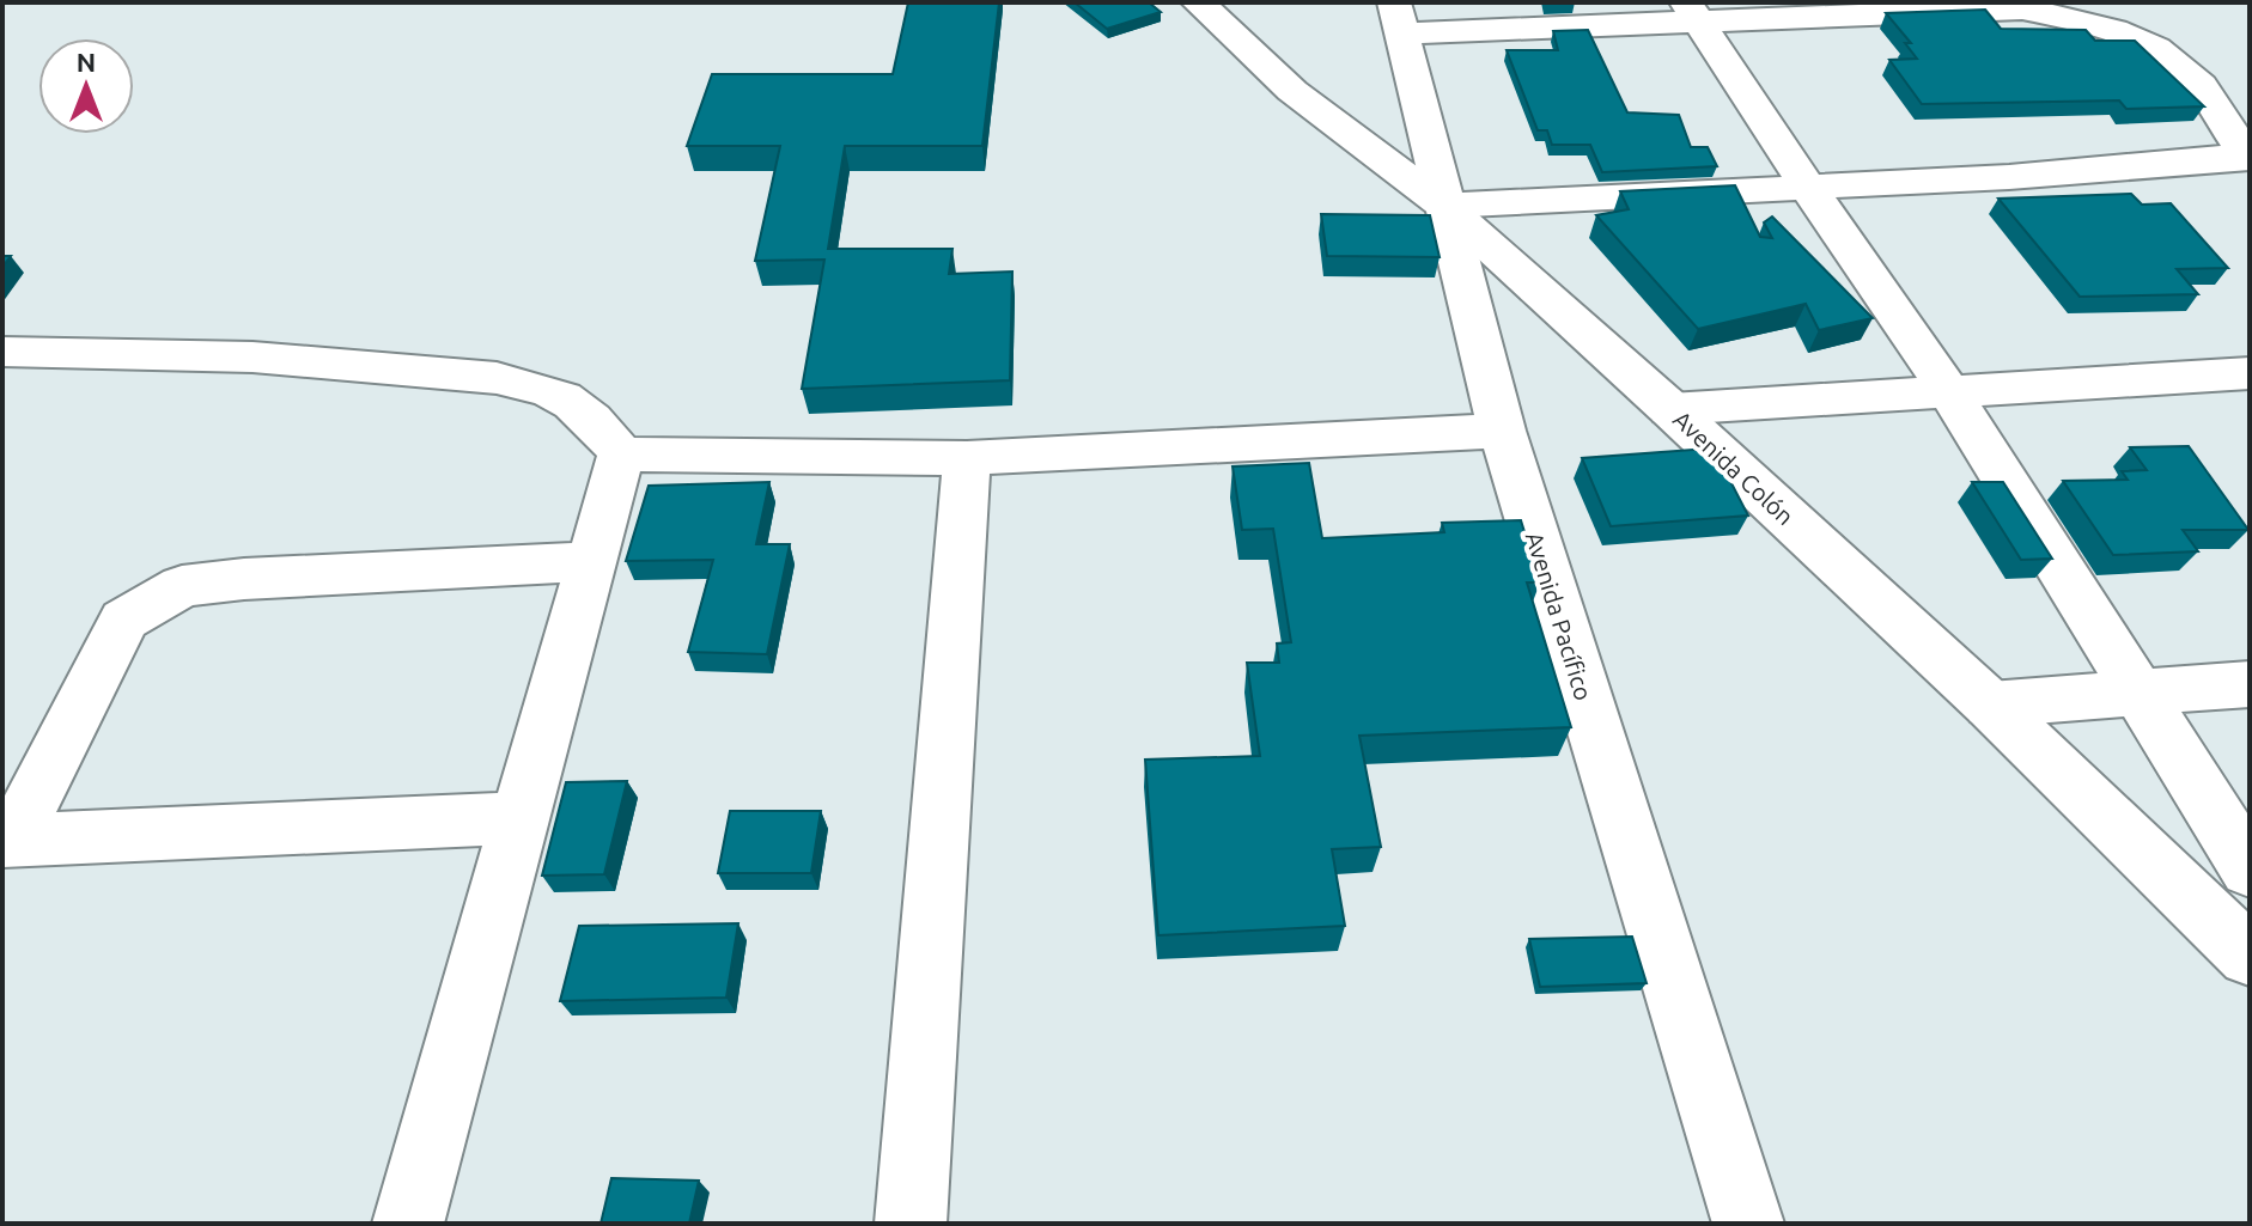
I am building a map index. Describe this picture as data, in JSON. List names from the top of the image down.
{
  "streets": {
    "street": ["Avenida Colón", "Avenida Pacífico"]
  },
  "crossings": [
    ["Avenida Colón", "Avenida Pacífico"]
  ],
  "north": "top"
}
